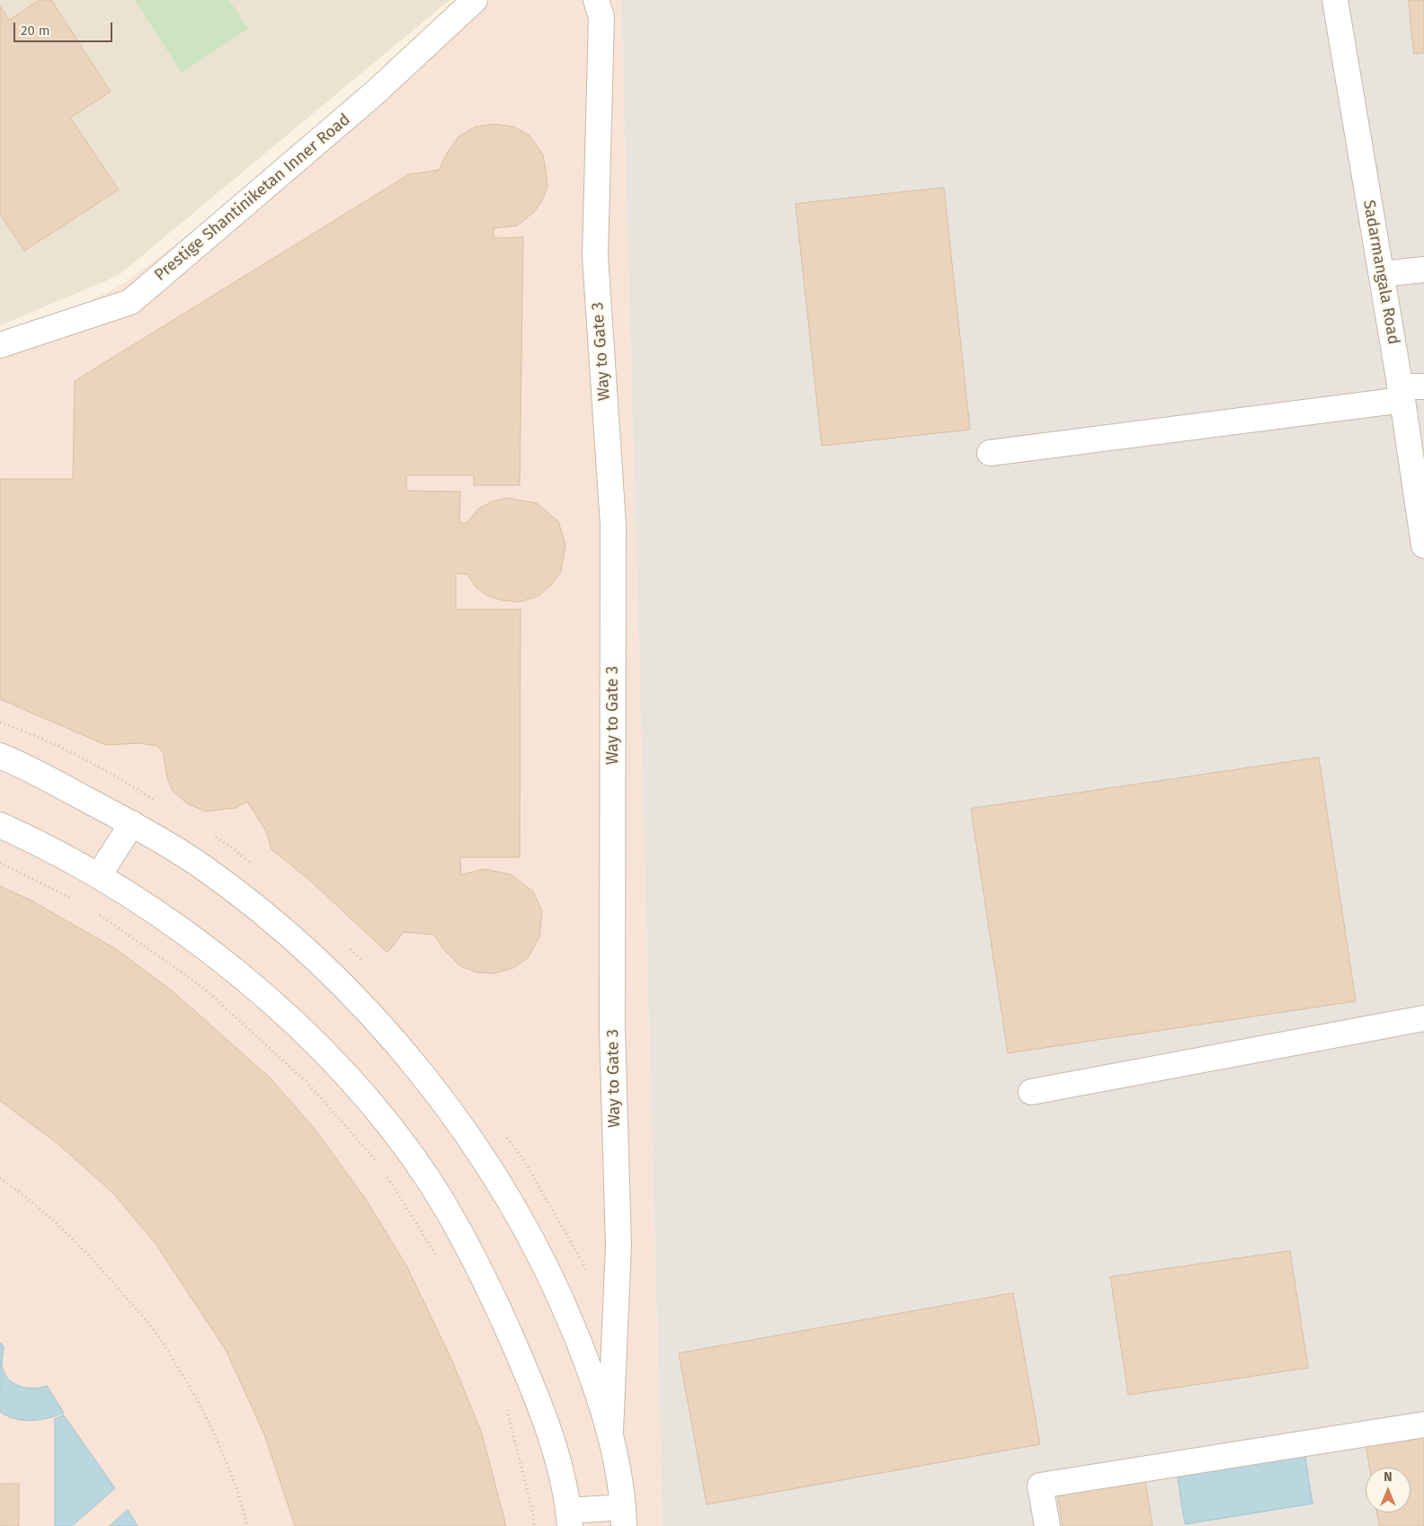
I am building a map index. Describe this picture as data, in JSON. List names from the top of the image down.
{
  "streets": {
    "street": ["Prestige Shantiniketan Inner Road", "Sadarmangala Road", "Way to Gate 3"]
  },
  "scale_bar": "20 m",
  "north": "top"
}
